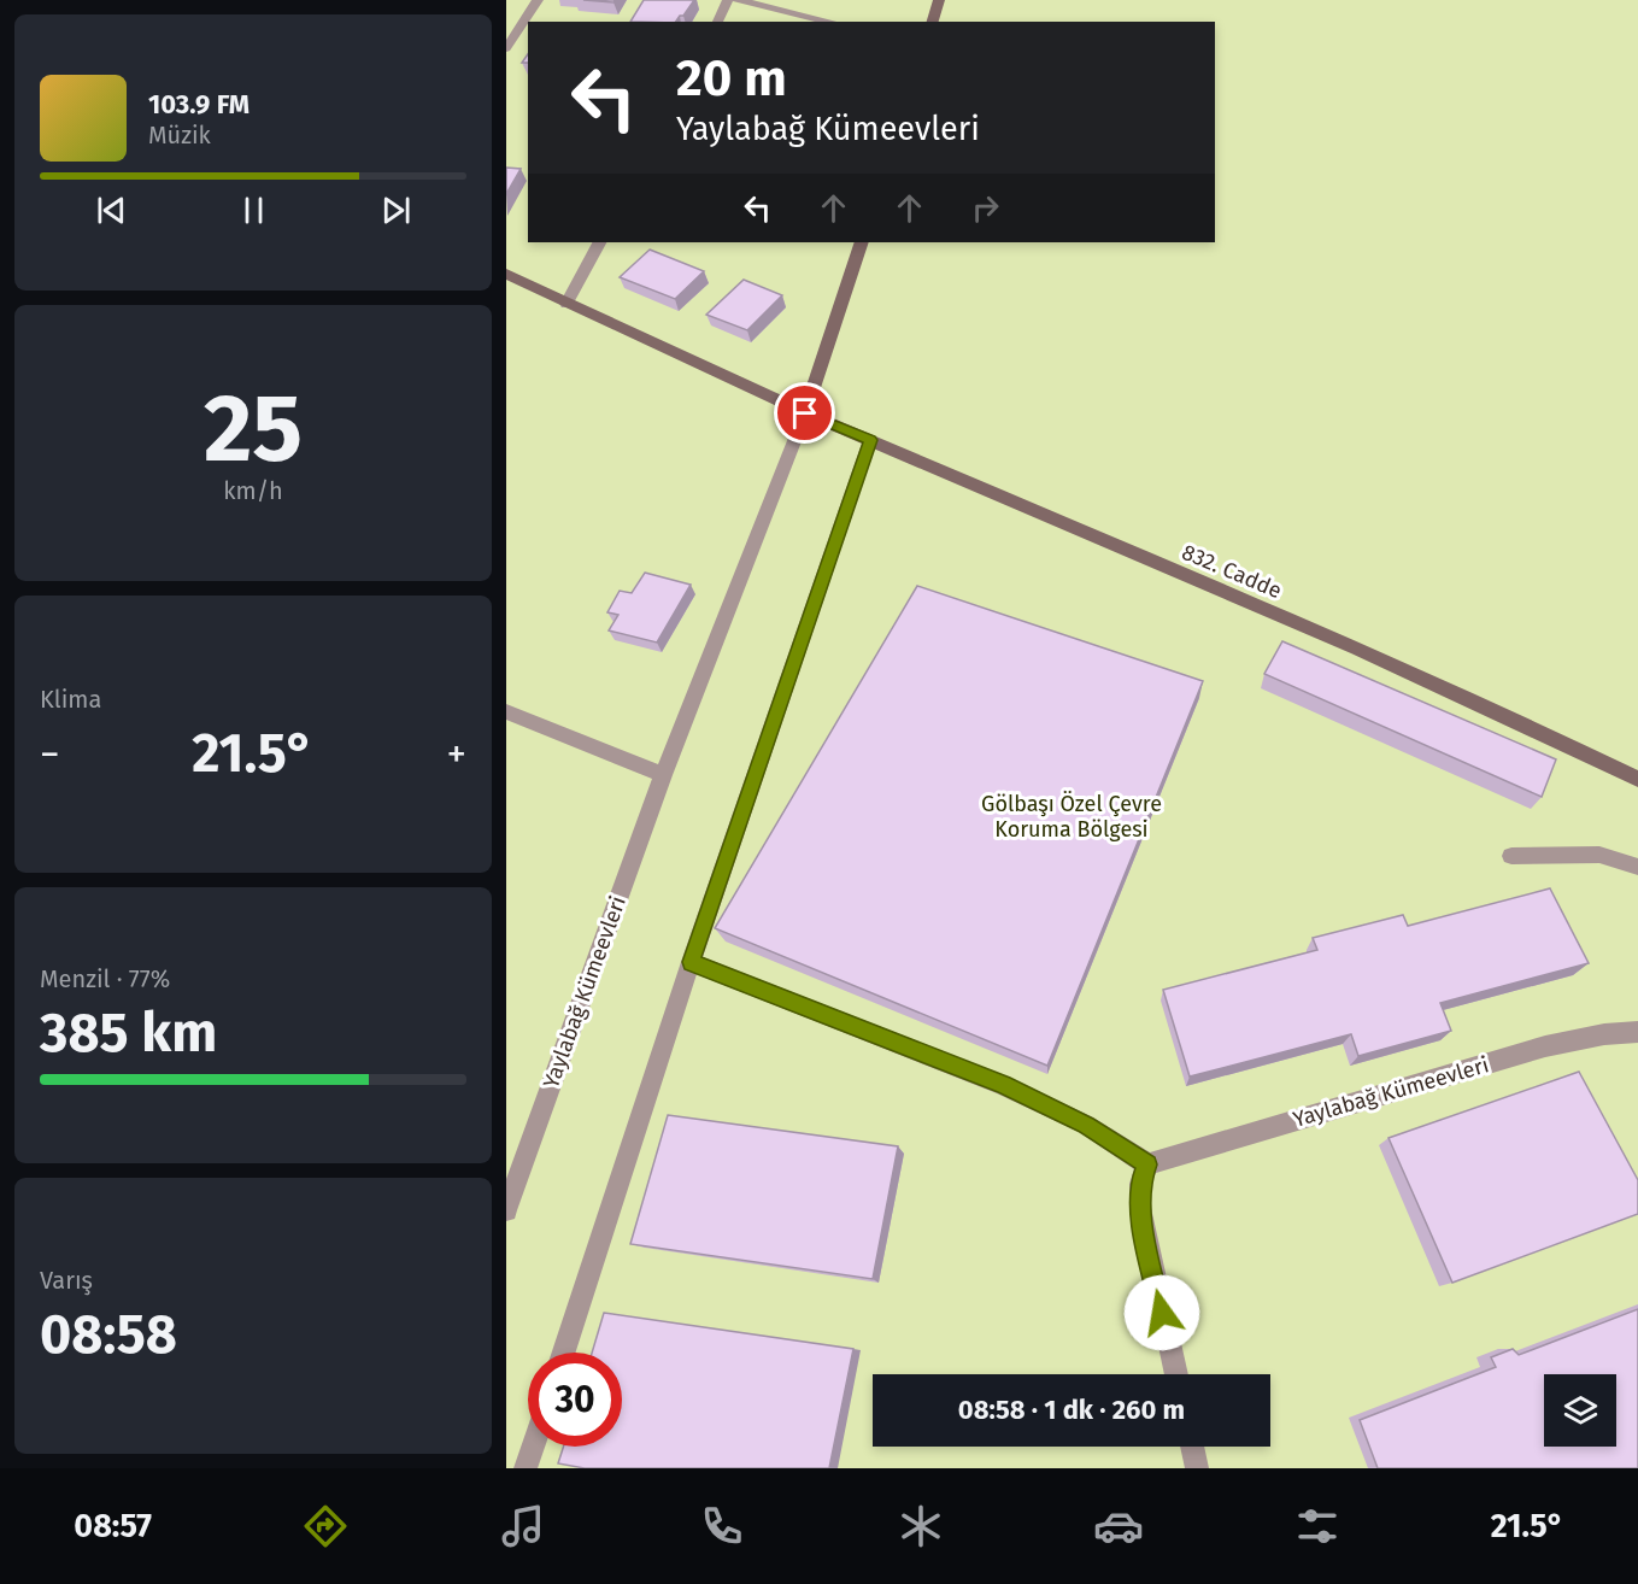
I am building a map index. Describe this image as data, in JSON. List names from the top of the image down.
{
  "streets": {
    "street": ["832. Cadde", "Yaylabağ Kümeevleri"]
  },
  "crossings": [
    ["832. Cadde", "Yaylabağ Kümeevleri"]
  ],
  "parks": ["Gölbaşı Özel Çevre Koruma Bölgesi"],
  "page": {
    "turn": ["20 m", "Yaylabağ Kümeevleri"],
    "song": ["103.9 FM", "Müzik"],
    "tile": [
      ["25", "km/h"],
      "Klima",
      ["Menzil · 77%", "385 km"],
      ["Varış", "08:58"]
    ],
    "heat": ["−", "21.5°", "+"],
    "limit": "30",
    "trip": "08:58 · 1 dk · 260 m",
    "tabs": ["08:57", "21.5°"]
  }
}
